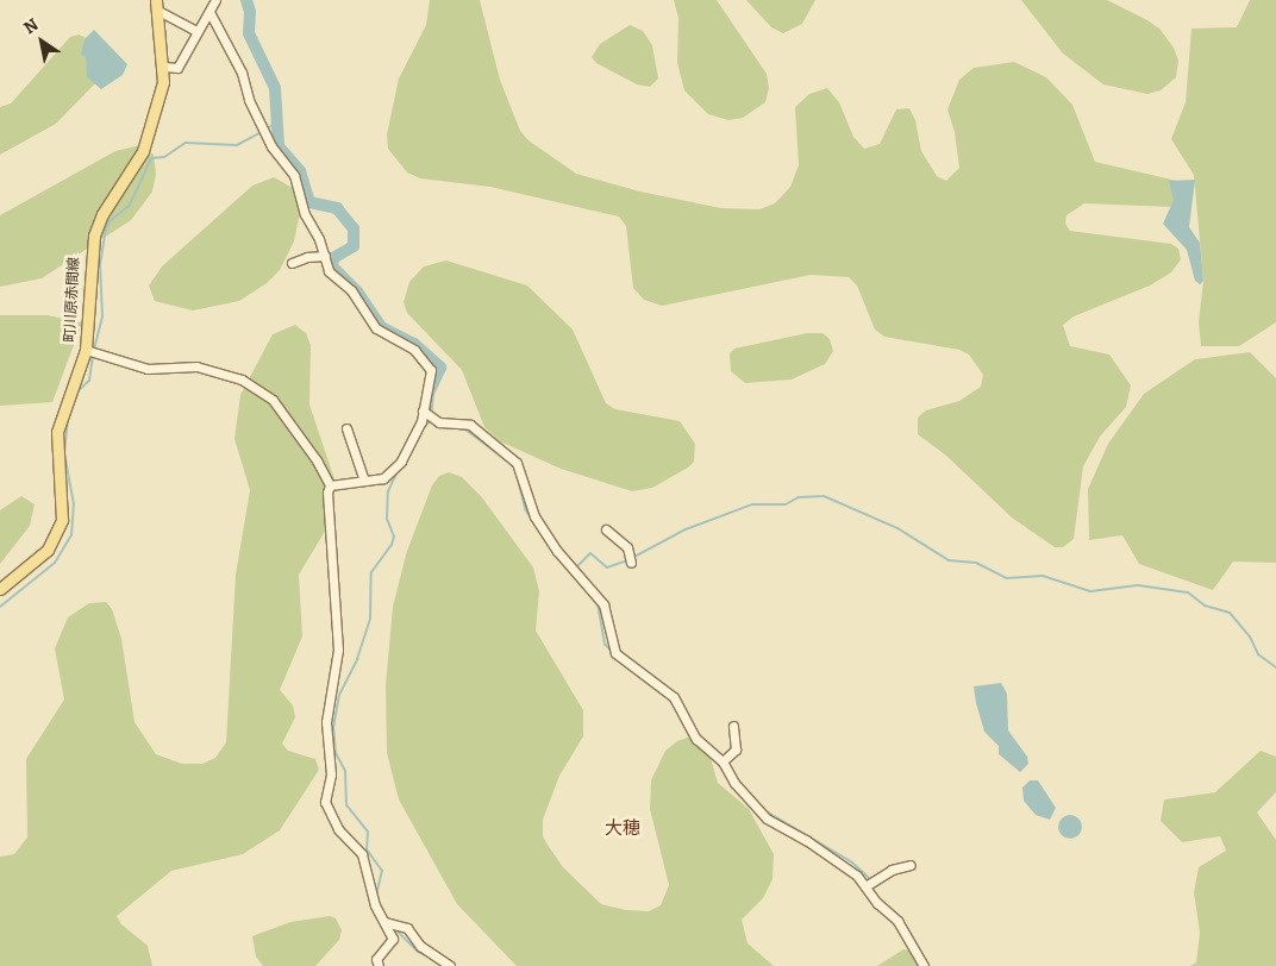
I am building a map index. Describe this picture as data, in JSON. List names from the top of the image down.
{
  "streets": {
    "main road": ["町川原赤間線"]
  },
  "districts": ["大穂"],
  "north": "top left"
}
